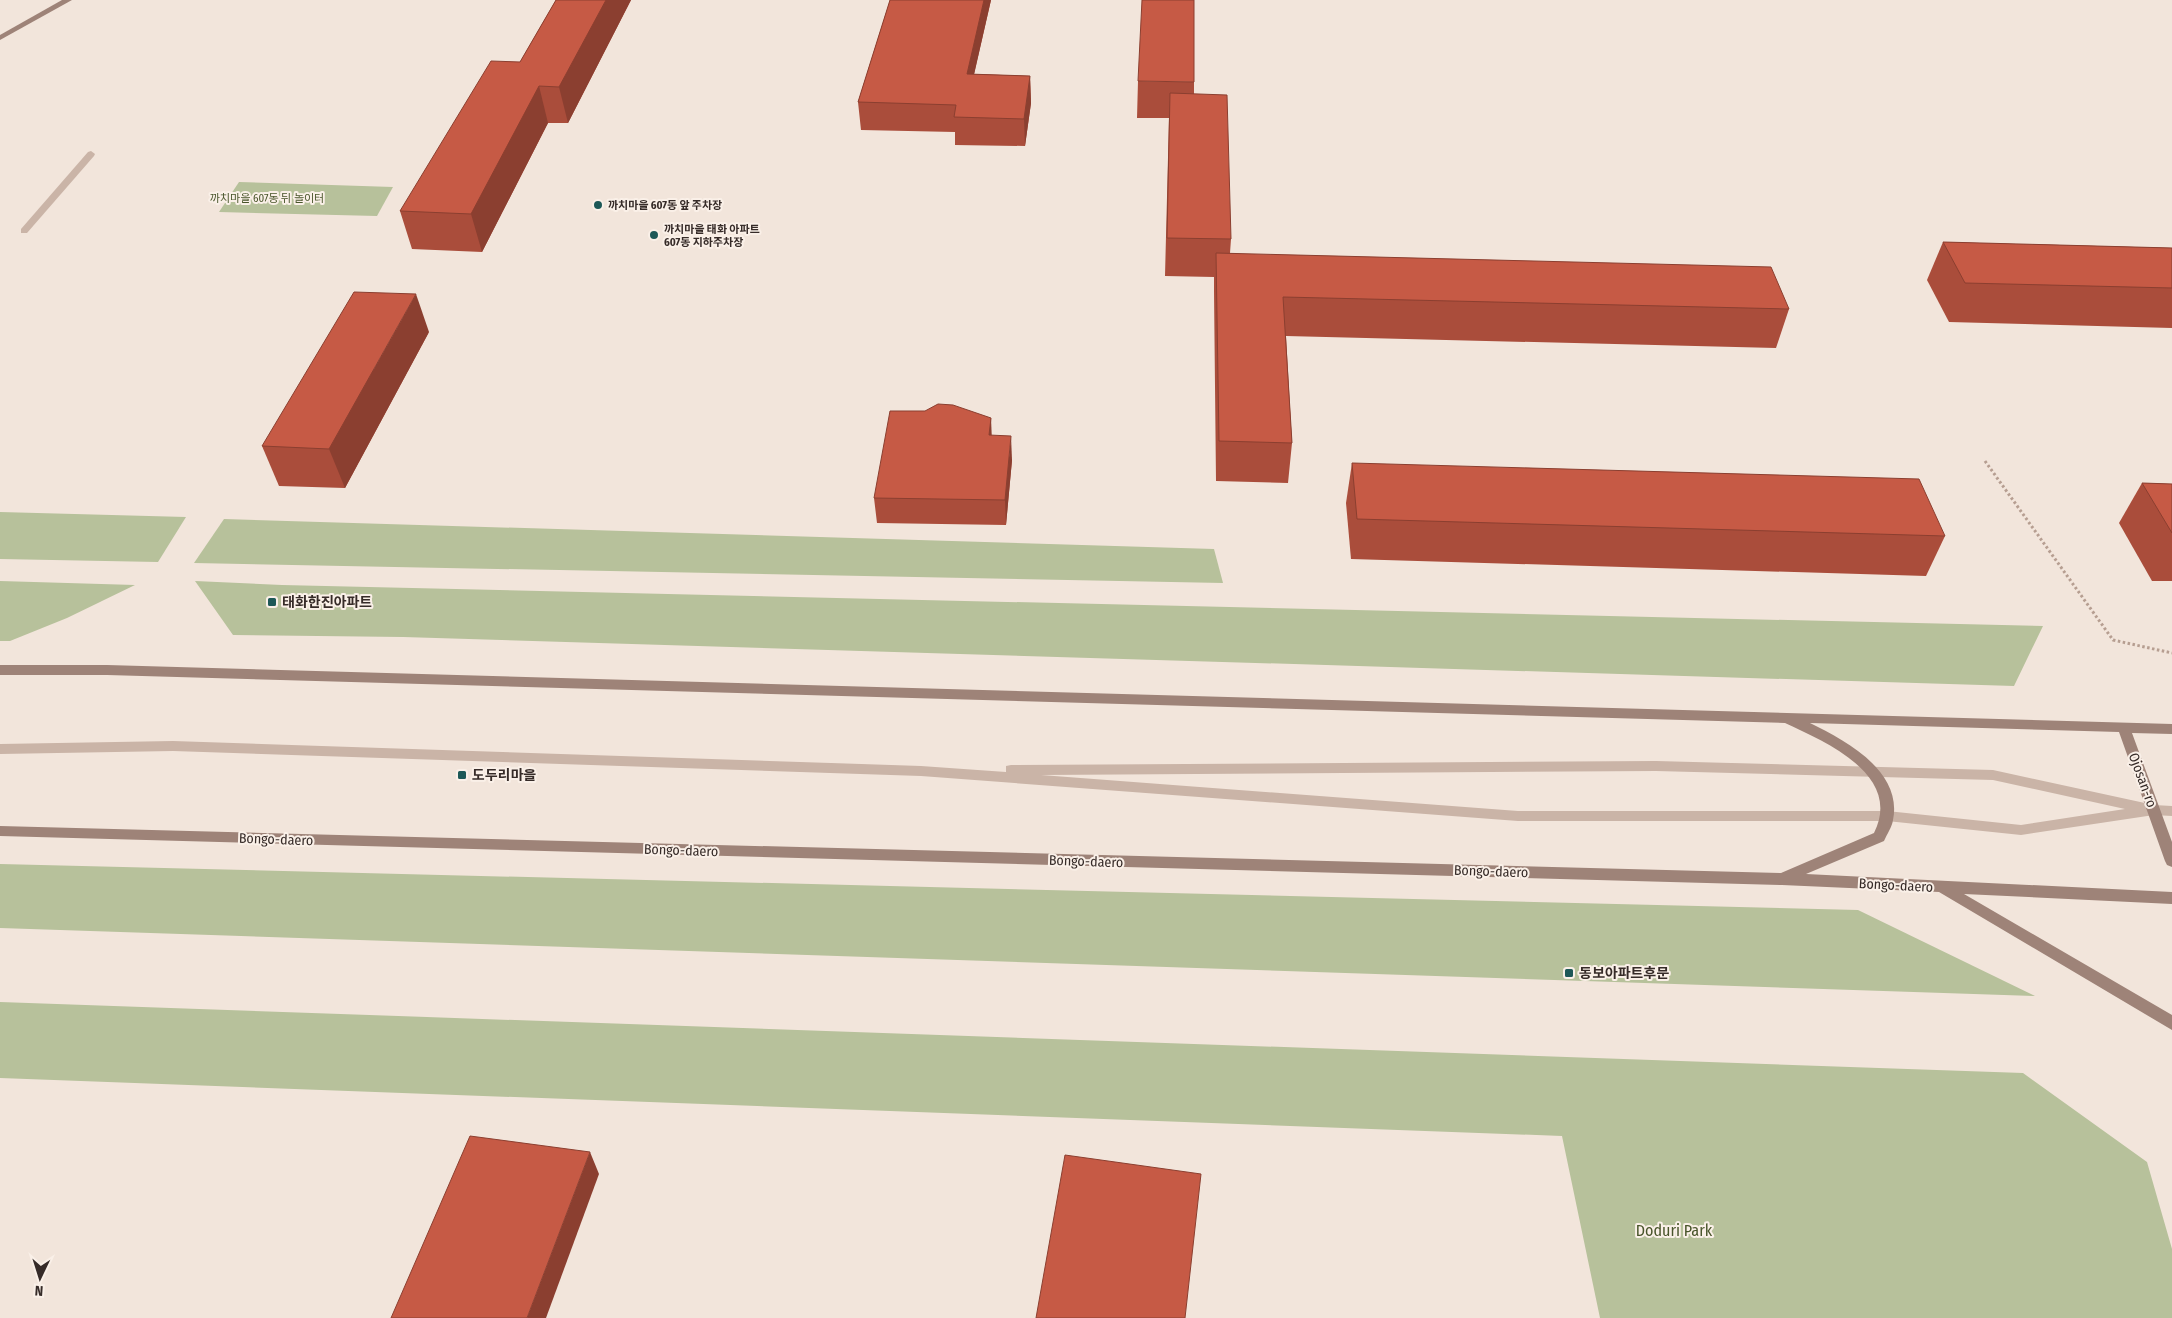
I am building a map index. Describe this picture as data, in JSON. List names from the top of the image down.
{
  "streets": {
    "main road": ["Ojosan-ro", "Bongo-daero"]
  },
  "parks": ["까치마을 607동 뒤 놀이터", "Doduri Park"],
  "places": {
    "other": ["까치마을 607동 앞 주차장", "까치마을 태화 아파트 607동 지하주차장"],
    "transit": ["태화한진아파트", "도두리마을", "동보아파트후문"]
  },
  "north": "bottom"
}
